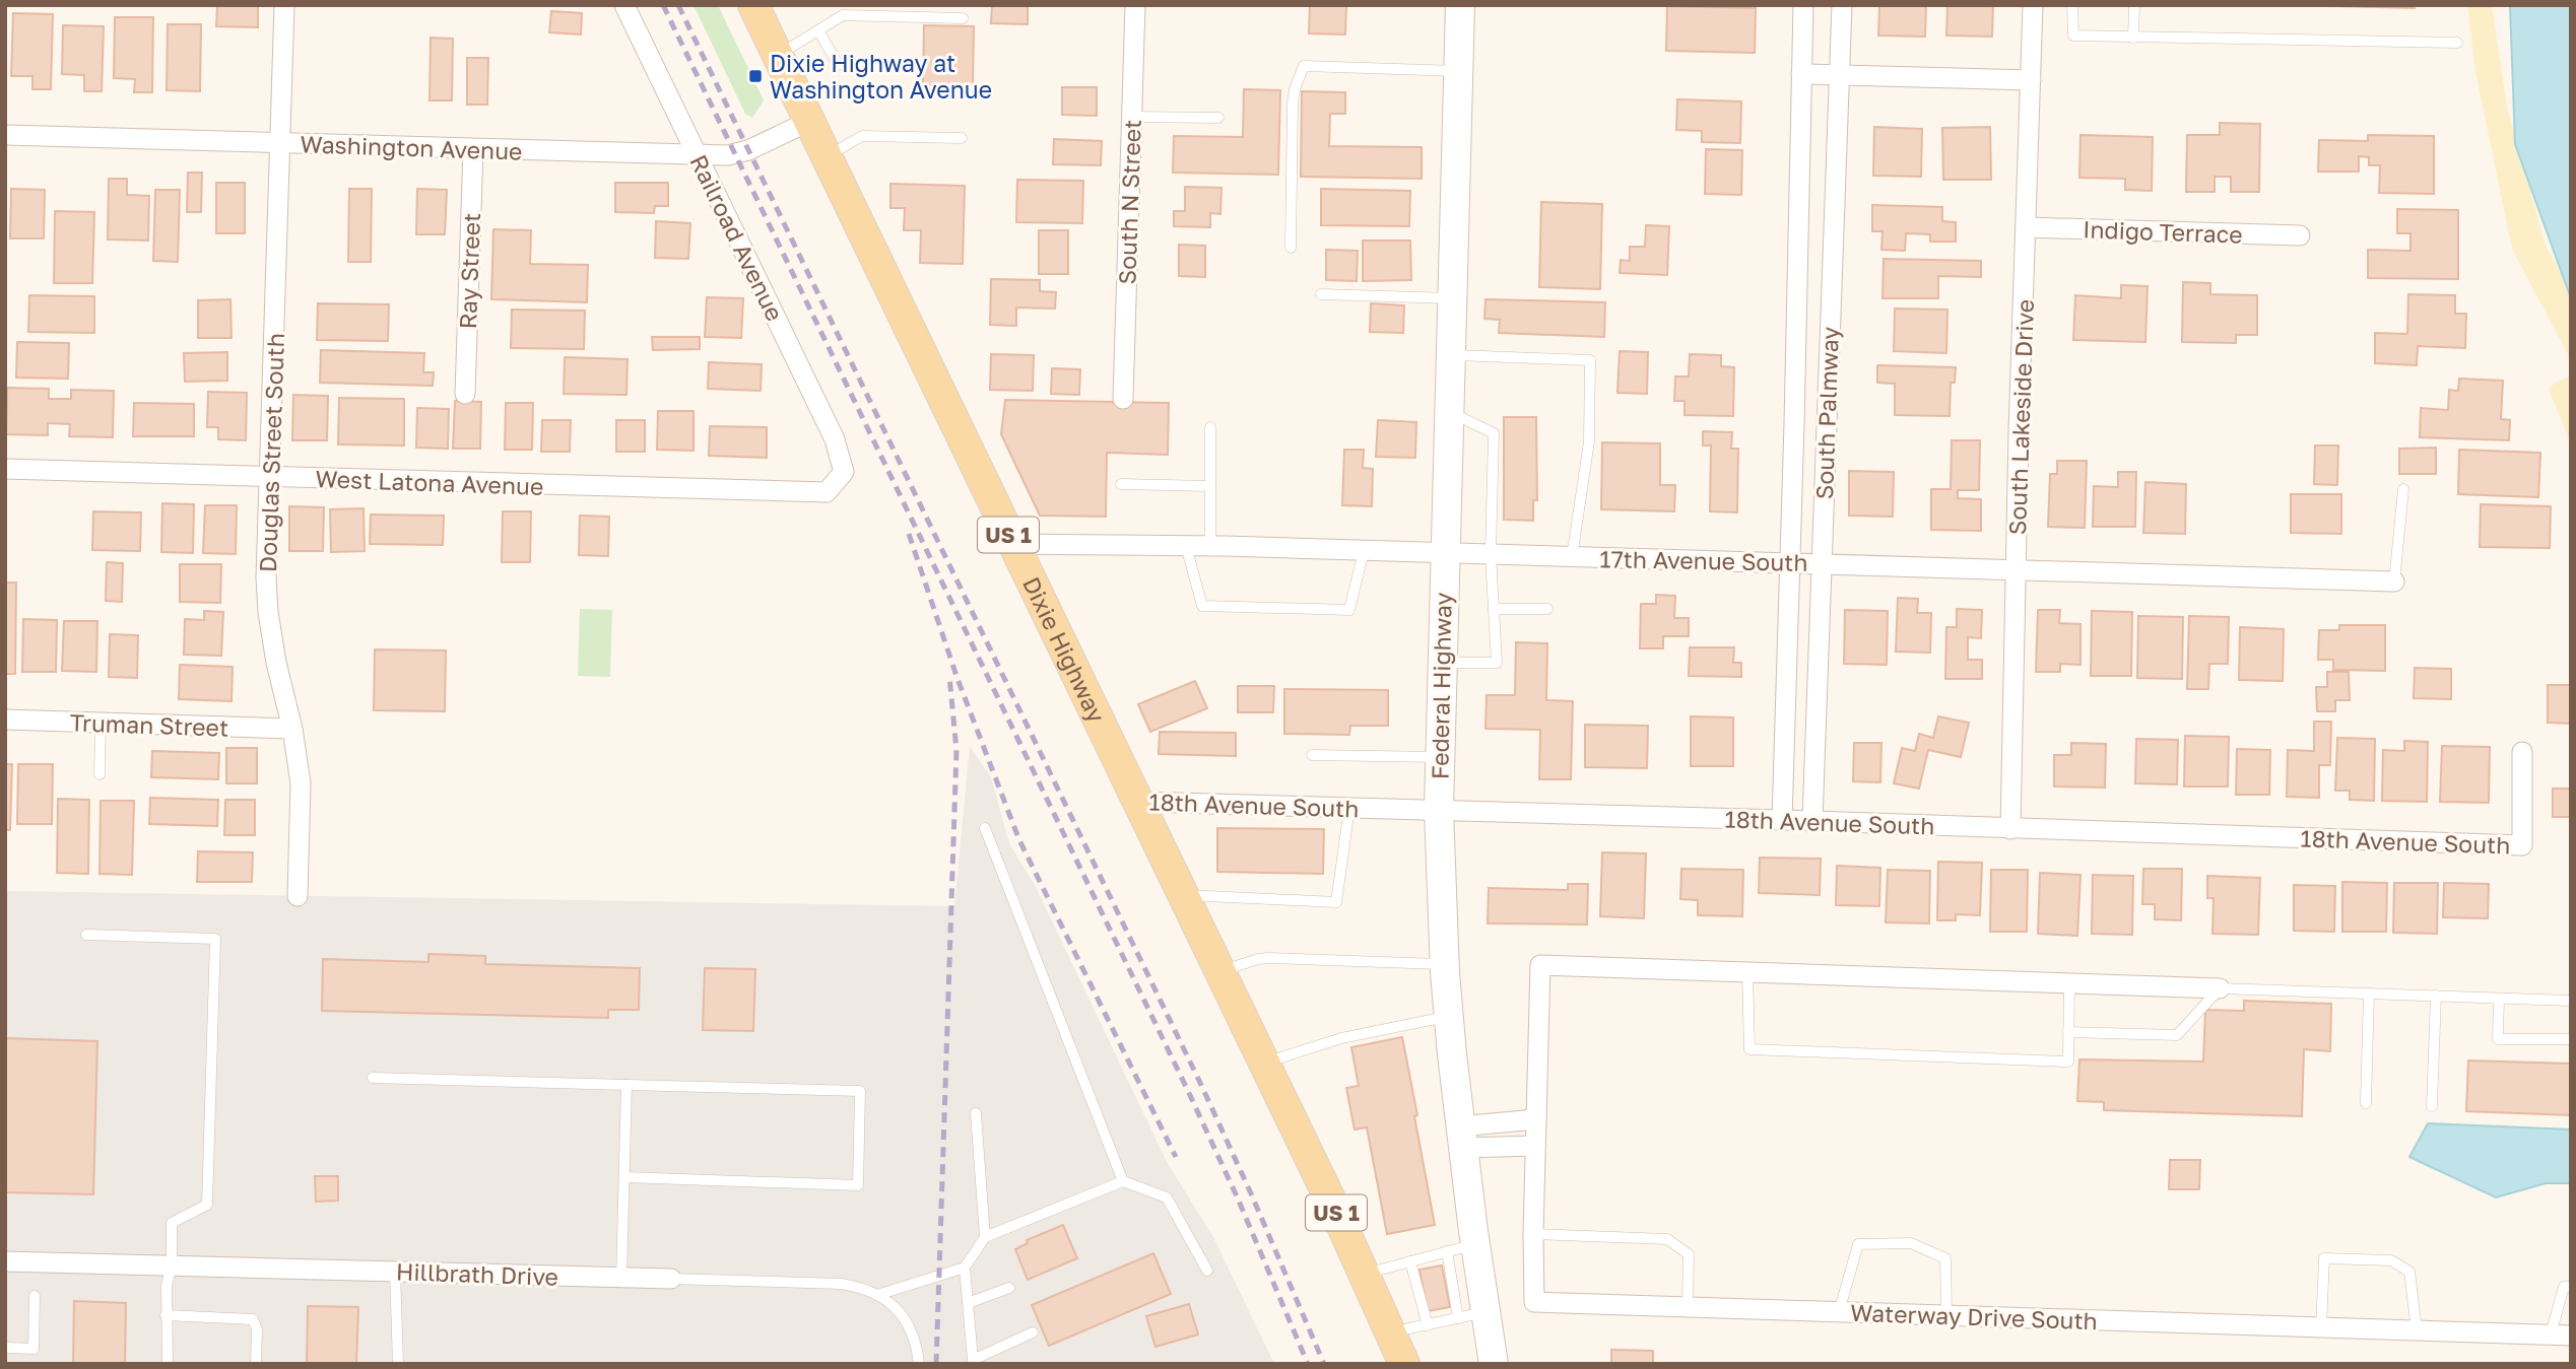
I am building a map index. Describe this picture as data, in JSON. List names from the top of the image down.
{
  "streets": {
    "main road": ["US 1", "Dixie Highway", "Federal Highway"],
    "street": [
      "Washington Avenue",
      "South N Street",
      "Indigo Terrace",
      "Railroad Avenue",
      "Ray Street",
      "South Palmway",
      "South Lakeside Drive",
      "Douglas Street South",
      "West Latona Avenue",
      "17th Avenue South",
      "Truman Street",
      "18th Avenue South",
      "Hillbrath Drive",
      "Waterway Drive South"
    ]
  },
  "crossings": [
    ["Washington Avenue", "Railroad Avenue"],
    ["Washington Avenue", "Ray Street"],
    ["Washington Avenue", "Douglas Street South"],
    ["Washington Avenue", "Dixie Highway"],
    ["Indigo Terrace", "South Lakeside Drive"],
    ["Railroad Avenue", "West Latona Avenue"],
    ["South Palmway", "17th Avenue South"],
    ["South Palmway", "18th Avenue South"],
    ["South Lakeside Drive", "17th Avenue South"],
    ["South Lakeside Drive", "18th Avenue South"],
    ["Douglas Street South", "West Latona Avenue"],
    ["Douglas Street South", "Truman Street"],
    ["US 1", "Dixie Highway"],
    ["17th Avenue South", "Dixie Highway"],
    ["17th Avenue South", "Federal Highway"],
    ["Dixie Highway", "18th Avenue South"],
    ["Federal Highway", "18th Avenue South"]
  ],
  "places": {
    "transit": ["Dixie Highway at Washington Avenue"]
  }
}
